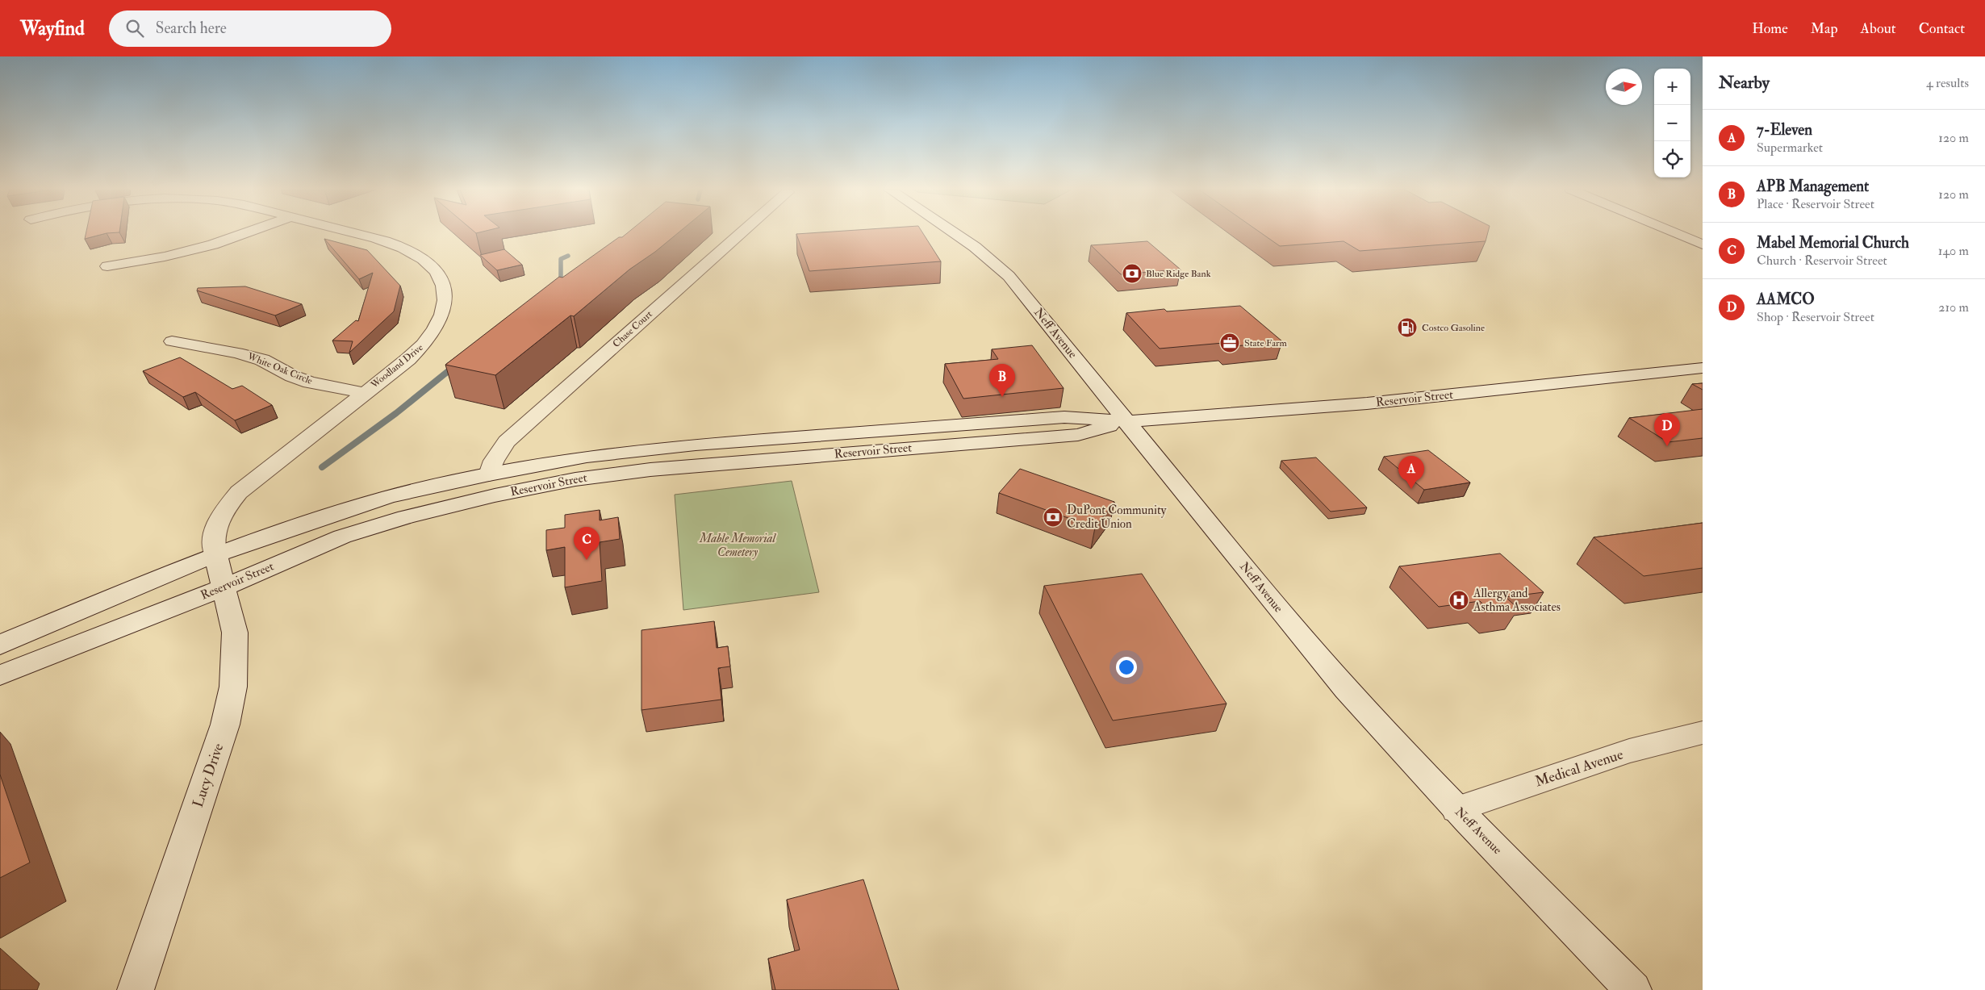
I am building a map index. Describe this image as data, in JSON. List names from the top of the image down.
{
  "streets": {
    "street": [
      "Chase Court",
      "Neff Avenue",
      "Woodland Drive",
      "White Oak Circle",
      "Reservoir Street",
      "Medical Avenue",
      "Lucy Drive"
    ]
  },
  "crossings": [
    ["Chase Court", "Reservoir Street"],
    ["Neff Avenue", "Reservoir Street"],
    ["Neff Avenue", "Medical Avenue"],
    ["Woodland Drive", "White Oak Circle"],
    ["Woodland Drive", "Reservoir Street"],
    ["Woodland Drive", "Lucy Drive"],
    ["Reservoir Street", "Lucy Drive"]
  ],
  "parks": ["Mable Memorial Cemetery"],
  "places": {
    "bank": ["Blue Ridge Bank", "DuPont Community Credit Union"],
    "fuel station": ["Costco Gasoline"],
    "office": ["State Farm"],
    "hospital": ["Allergy and Asthma Associates"]
  },
  "north": "right",
  "page": {
    "header": "Wayfind",
    "search": "Search here",
    "nav": [
      "Home",
      "Map",
      "About",
      "Contact"
    ],
    "heading": ["Nearby", "4 results"],
    "map_buttons": ["+", "−"],
    "list": [
      {
        "mark": "A",
        "name": "7-Eleven",
        "note": "Supermarket",
        "value": "120 m"
      },
      {
        "mark": "B",
        "name": "APB Management",
        "note": "Place · Reservoir Street",
        "value": "120 m"
      },
      {
        "mark": "C",
        "name": "Mabel Memorial Church",
        "note": "Church · Reservoir Street",
        "value": "140 m"
      },
      {
        "mark": "D",
        "name": "AAMCO",
        "note": "Shop · Reservoir Street",
        "value": "210 m"
      }
    ],
    "pins": [
      "B",
      "D",
      "A",
      "C"
    ]
  }
}
